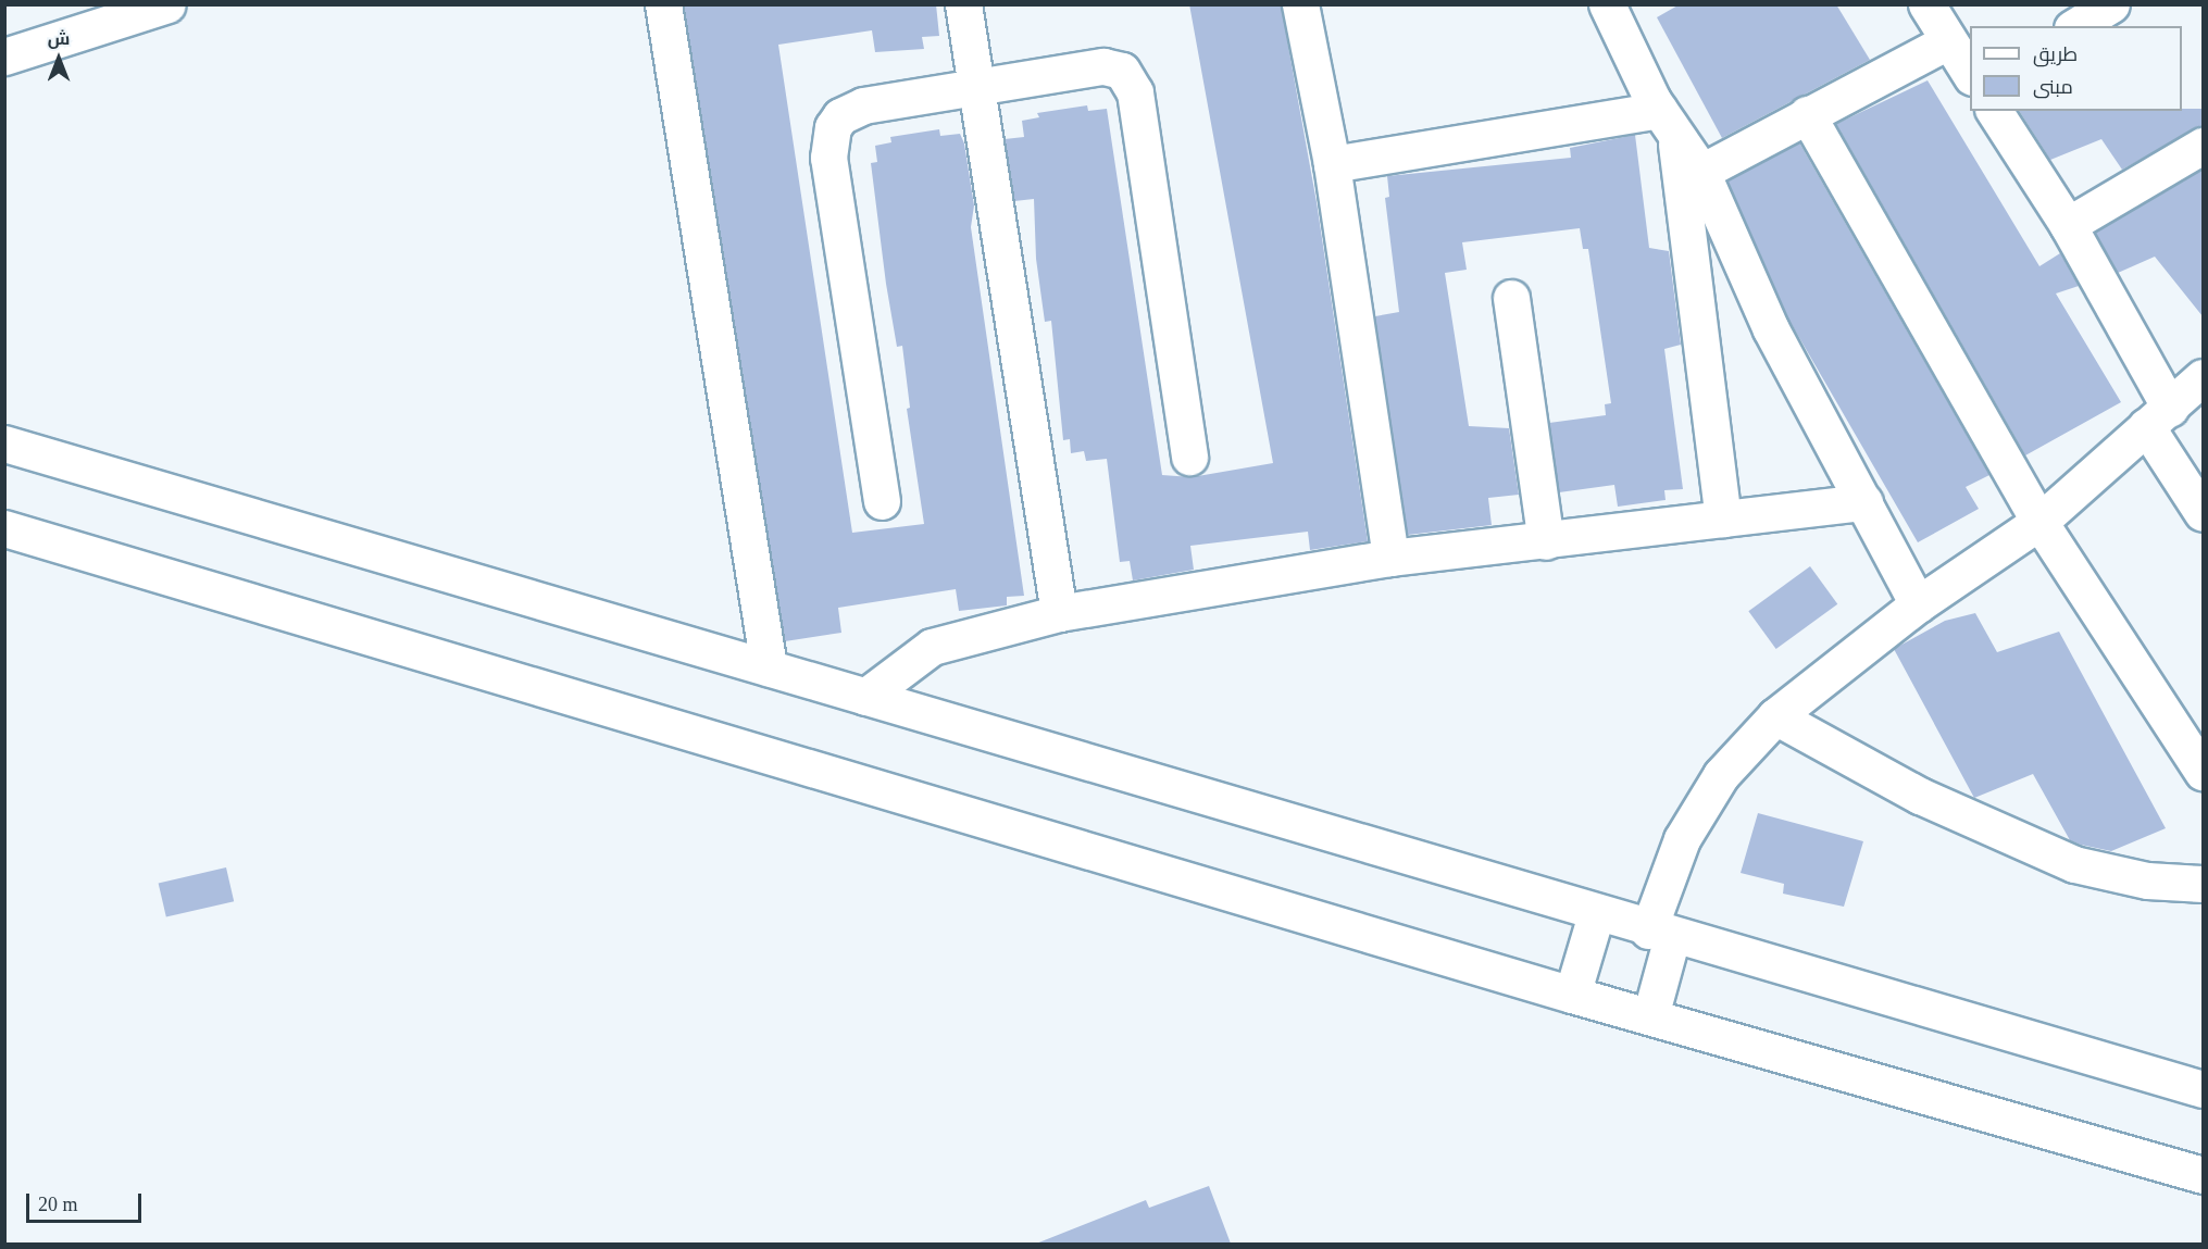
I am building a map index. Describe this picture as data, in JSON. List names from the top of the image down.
{
  "legend": ["طريق", "مبنى"],
  "scale_bar": "20 m",
  "north": "top"
}
